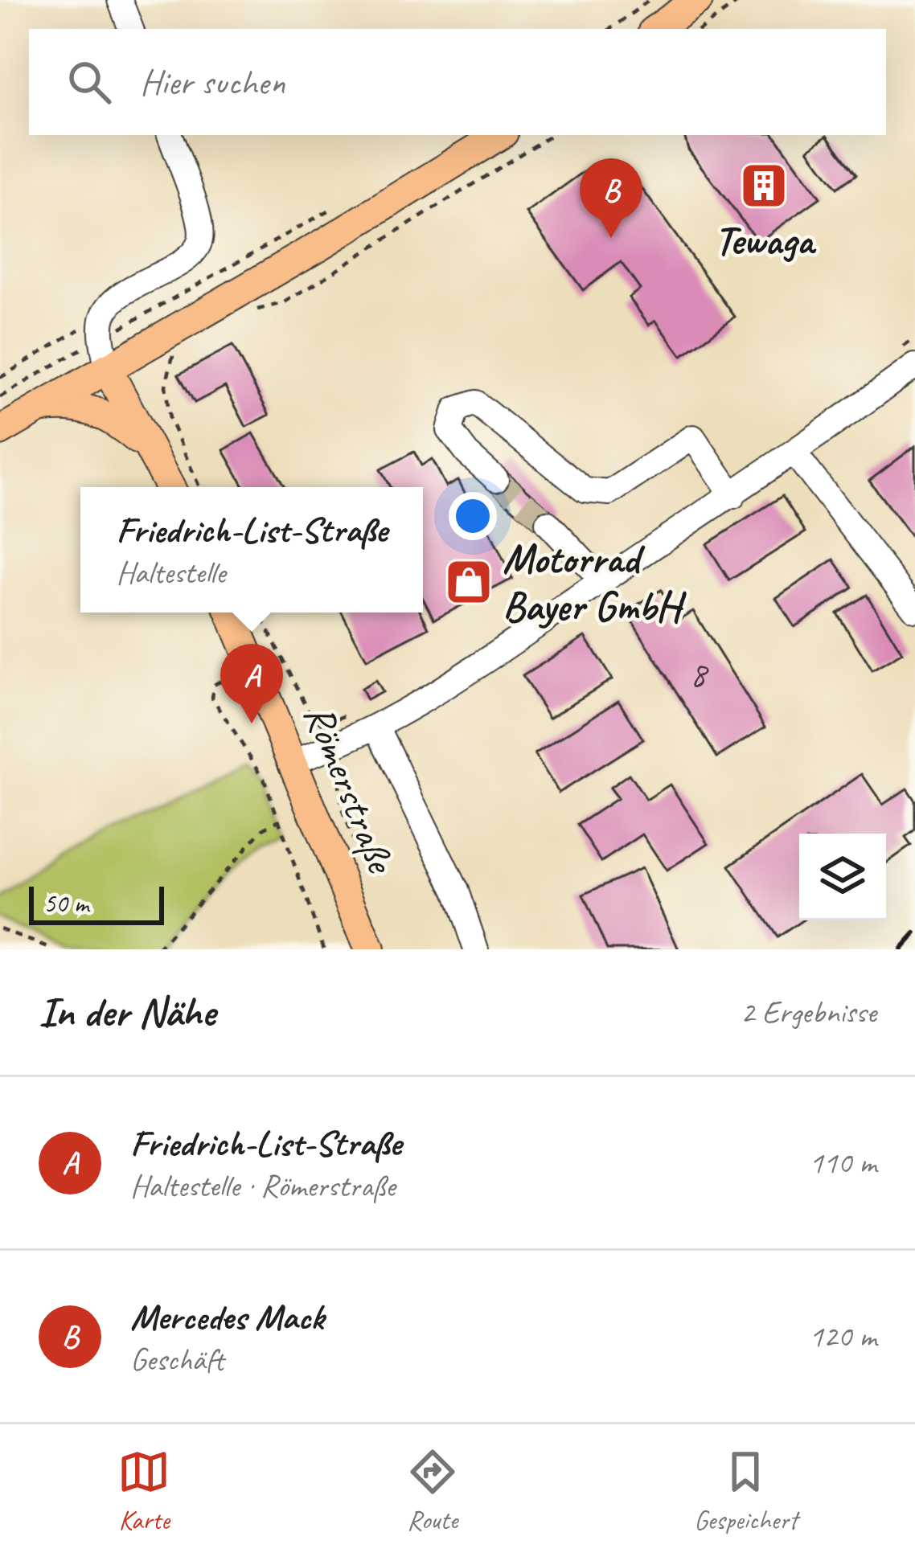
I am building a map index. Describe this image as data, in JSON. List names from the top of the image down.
{
  "streets": {
    "main road": ["Römerstraße"]
  },
  "places": {
    "building": ["Tewaga"],
    "shop": ["Motorrad Bayer GmbH"]
  },
  "house_numbers": ["8"],
  "scale_bar": "50 m",
  "page": {
    "search": "Hier suchen",
    "pins": ["B", "A"],
    "popup": ["Friedrich-List-Straße", "Haltestelle"],
    "scale": "50 m",
    "heading": ["In der Nähe", "2 Ergebnisse"],
    "list": [
      {
        "mark": "A",
        "name": "Friedrich-List-Straße",
        "note": "Haltestelle · Römerstraße",
        "value": "110 m"
      },
      {
        "mark": "B",
        "name": "Mercedes Mack",
        "note": "Geschäft",
        "value": "120 m"
      }
    ],
    "nav": ["Karte", "Route", "Gespeichert"]
  }
}
